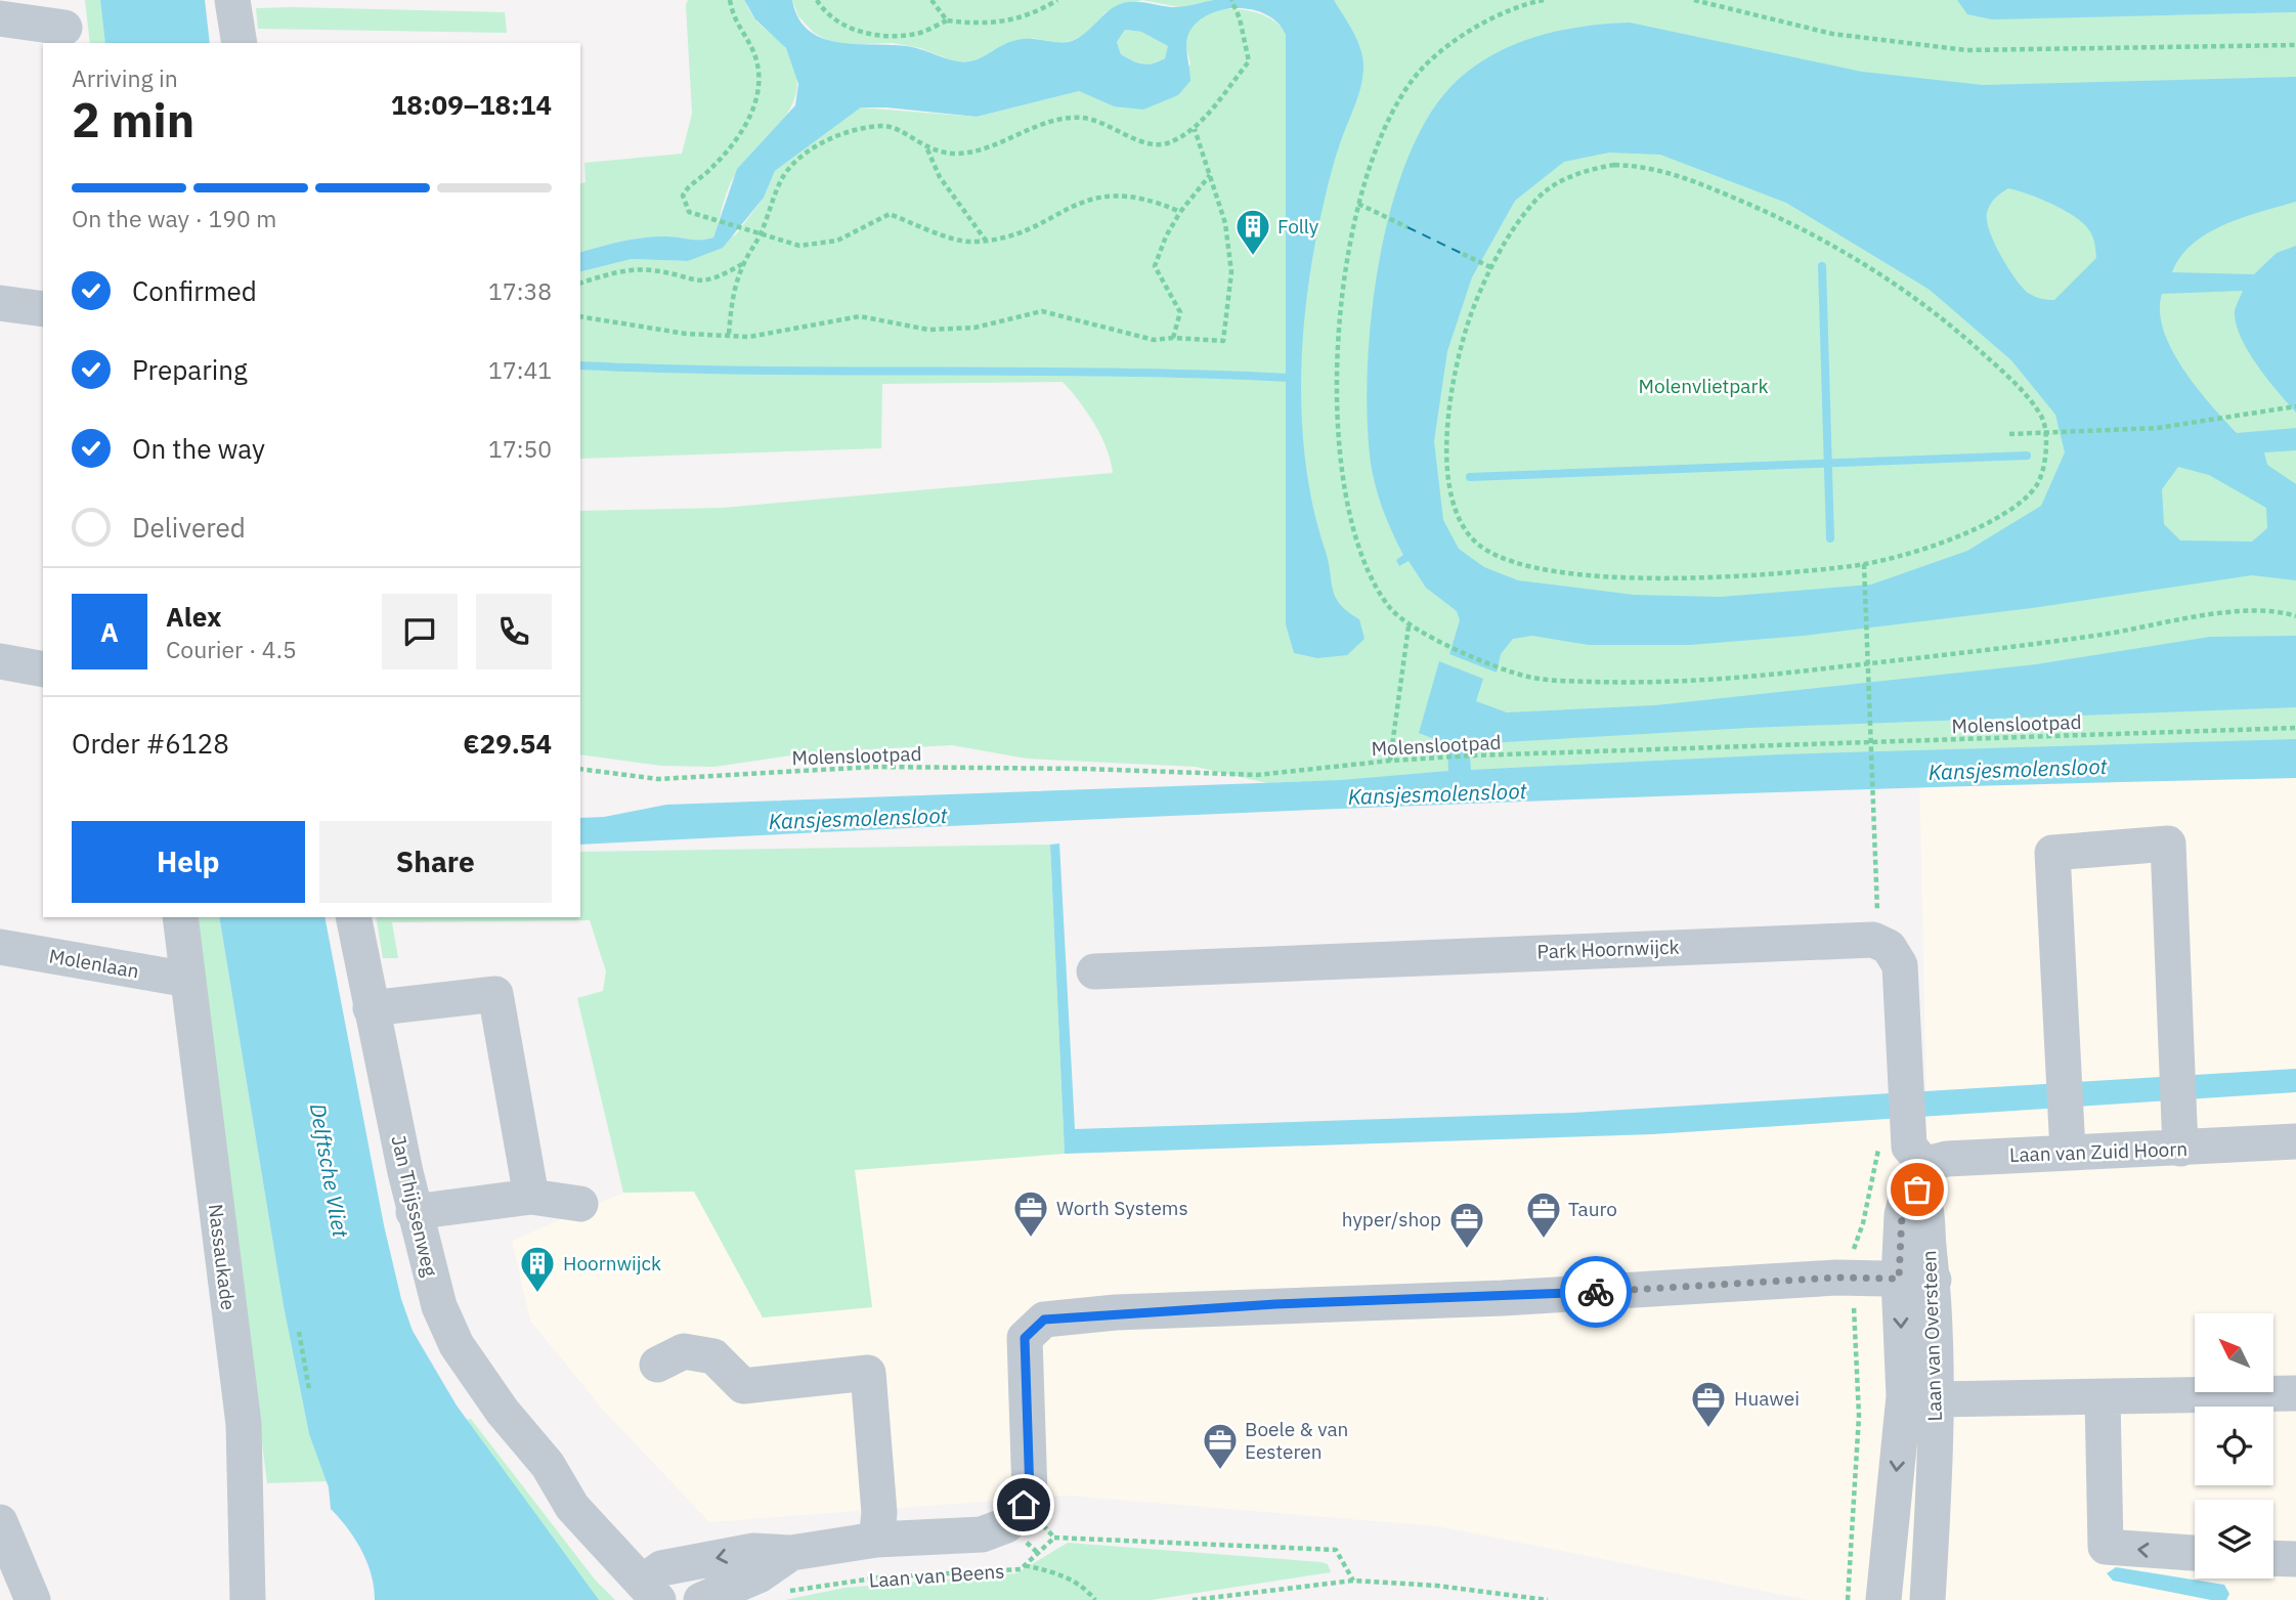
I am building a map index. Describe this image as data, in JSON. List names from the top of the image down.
{
  "streets": {
    "street": [
      "Park Hoornwijck",
      "Molenlaan",
      "Laan van Zuid Hoorn",
      "Jan Thijssenweg",
      "Nassaukade",
      "Laan van Oversteen",
      "Laan van Beens"
    ],
    "path": ["Molenslootpad"]
  },
  "crossings": [
    ["Molenlaan", "Nassaukade"],
    ["Laan van Zuid Hoorn", "Laan van Oversteen"],
    ["Jan Thijssenweg", "Laan van Beens"],
    ["Laan van Oversteen", "Laan van Beens"]
  ],
  "water": ["Kansjesmolensloot", "Delftsche Vliet"],
  "parks": ["Molenvlietpark"],
  "places": {
    "building": ["Folly", "Hoornwijck"],
    "office": [
      "Worth Systems",
      "Tauro",
      "hyper/shop",
      "Huawei",
      "Boele & van Eesteren"
    ]
  },
  "north": "top left",
  "page": {
    "heading": ["2 min", "Arriving in", "18:09–18:14"],
    "panel": [
      "Alex",
      "Courier · 4.5",
      "Order #6128",
      "€29.54"
    ],
    "bar": "On the way · 190 m",
    "list": [
      ["Confirmed", "17:38"],
      ["Preparing", "17:41"],
      ["On the way", "17:50"],
      "Delivered"
    ],
    "round": "A",
    "buttons": ["Help", "Share"]
  }
}
